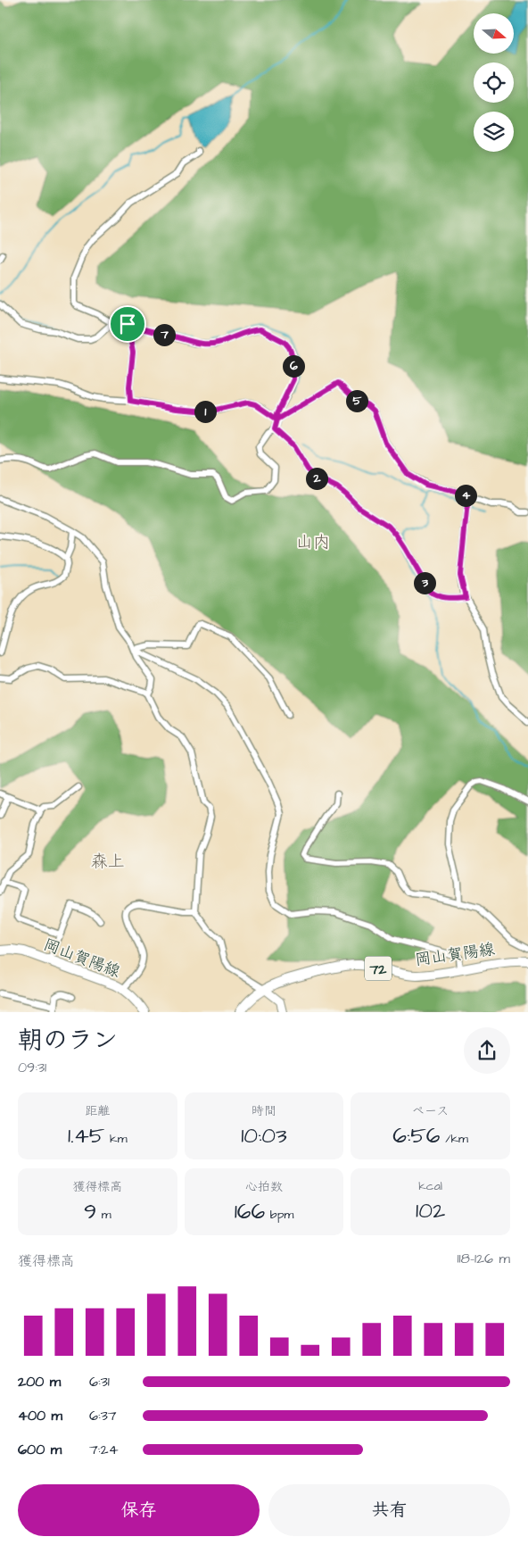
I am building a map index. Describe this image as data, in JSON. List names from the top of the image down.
{
  "streets": {
    "main road": ["岡山賀陽線", "72"]
  },
  "districts": ["山内", "森上"],
  "north": "right",
  "page": {
    "pins": [
      "7",
      "6",
      "5",
      "1",
      "2",
      "4",
      "3"
    ],
    "heading": ["朝のラン", "09:31"],
    "stats": [
      ["距離", "1.45 km"],
      ["時間", "10:03"],
      ["ペース", "6:56 /km"],
      ["獲得標高", "9 m"],
      ["心拍数", "166 bpm"],
      ["kcal", "102"]
    ],
    "chart": ["獲得標高", "118–126 m"],
    "list": [
      {
        "name": "200 m",
        "note": "6:31"
      },
      {
        "name": "400 m",
        "note": "6:37"
      },
      {
        "name": "600 m",
        "note": "7:24"
      }
    ],
    "buttons": ["保存", "共有"]
  }
}
